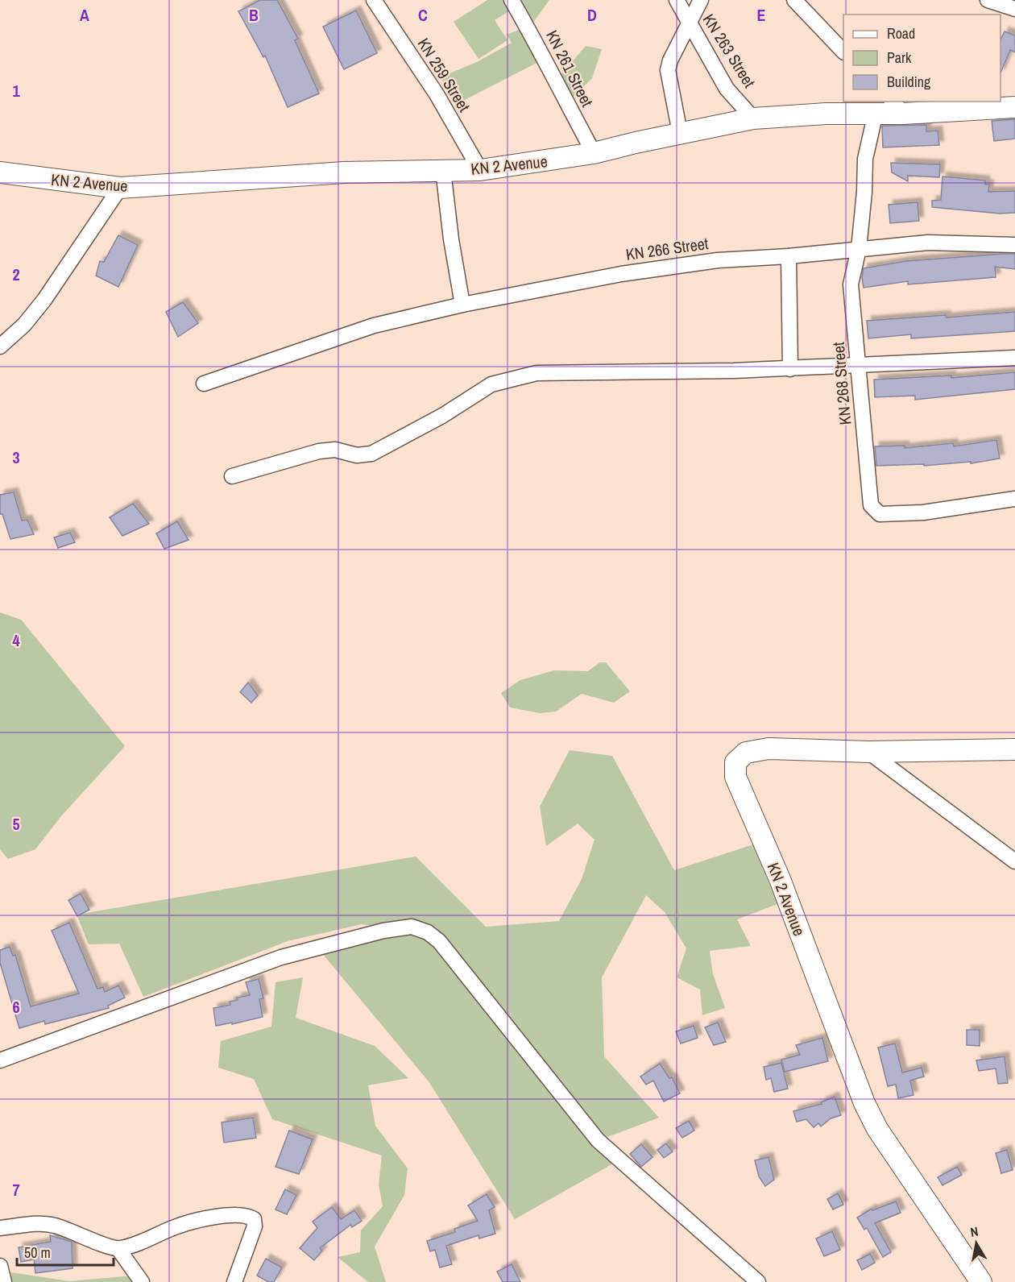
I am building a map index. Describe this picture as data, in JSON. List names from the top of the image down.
{
  "streets": {
    "main road": ["KN 2 Avenue"],
    "street": [
      "KN 263 Street",
      "KN 261 Street",
      "KN 259 Street",
      "KN 266 Street",
      "KN 268 Street"
    ]
  },
  "crossings": [
    ["KN 263 Street", "KN 2 Avenue"],
    ["KN 261 Street", "KN 2 Avenue"],
    ["KN 259 Street", "KN 2 Avenue"],
    ["KN 2 Avenue", "KN 268 Street"],
    ["KN 266 Street", "KN 268 Street"]
  ],
  "legend": ["Road", "Park", "Building"],
  "scale_bar": "50 m",
  "north": "top",
  "grid": {
    "columns": [
      "A",
      "B",
      "C",
      "D",
      "E"
    ],
    "rows": [
      "1",
      "2",
      "3",
      "4",
      "5",
      "6",
      "7"
    ]
  }
}
